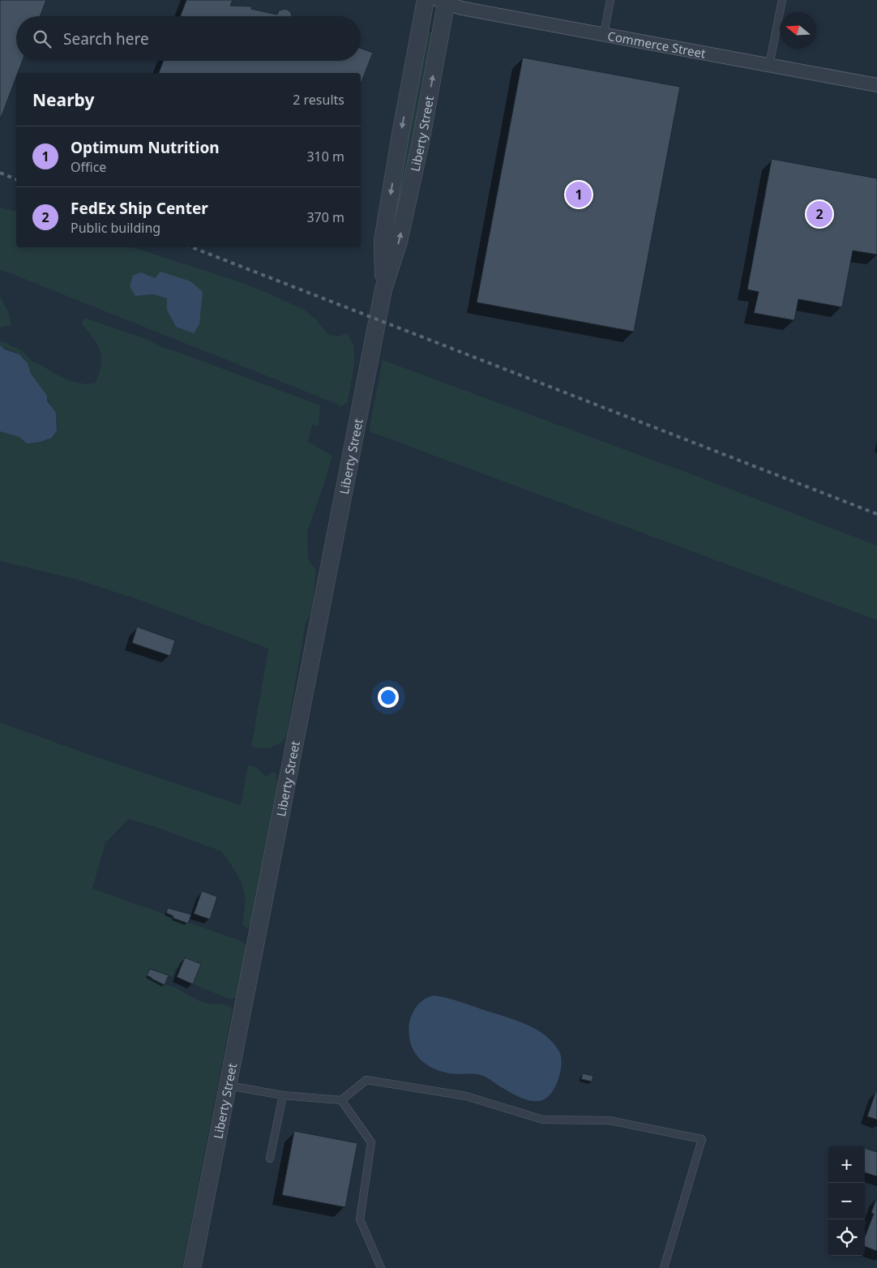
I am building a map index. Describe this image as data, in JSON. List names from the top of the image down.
{
  "streets": {
    "street": ["Commerce Street", "Liberty Street"]
  },
  "crossings": [
    ["Commerce Street", "Liberty Street"]
  ],
  "north": "left",
  "page": {
    "search": "Search here",
    "heading": ["Nearby", "2 results"],
    "list": [
      {
        "mark": "1",
        "name": "Optimum Nutrition",
        "note": "Office",
        "value": "310 m"
      },
      {
        "mark": "2",
        "name": "FedEx Ship Center",
        "note": "Public building",
        "value": "370 m"
      }
    ],
    "pins": ["1", "2"],
    "map_buttons": ["+", "−"]
  }
}
